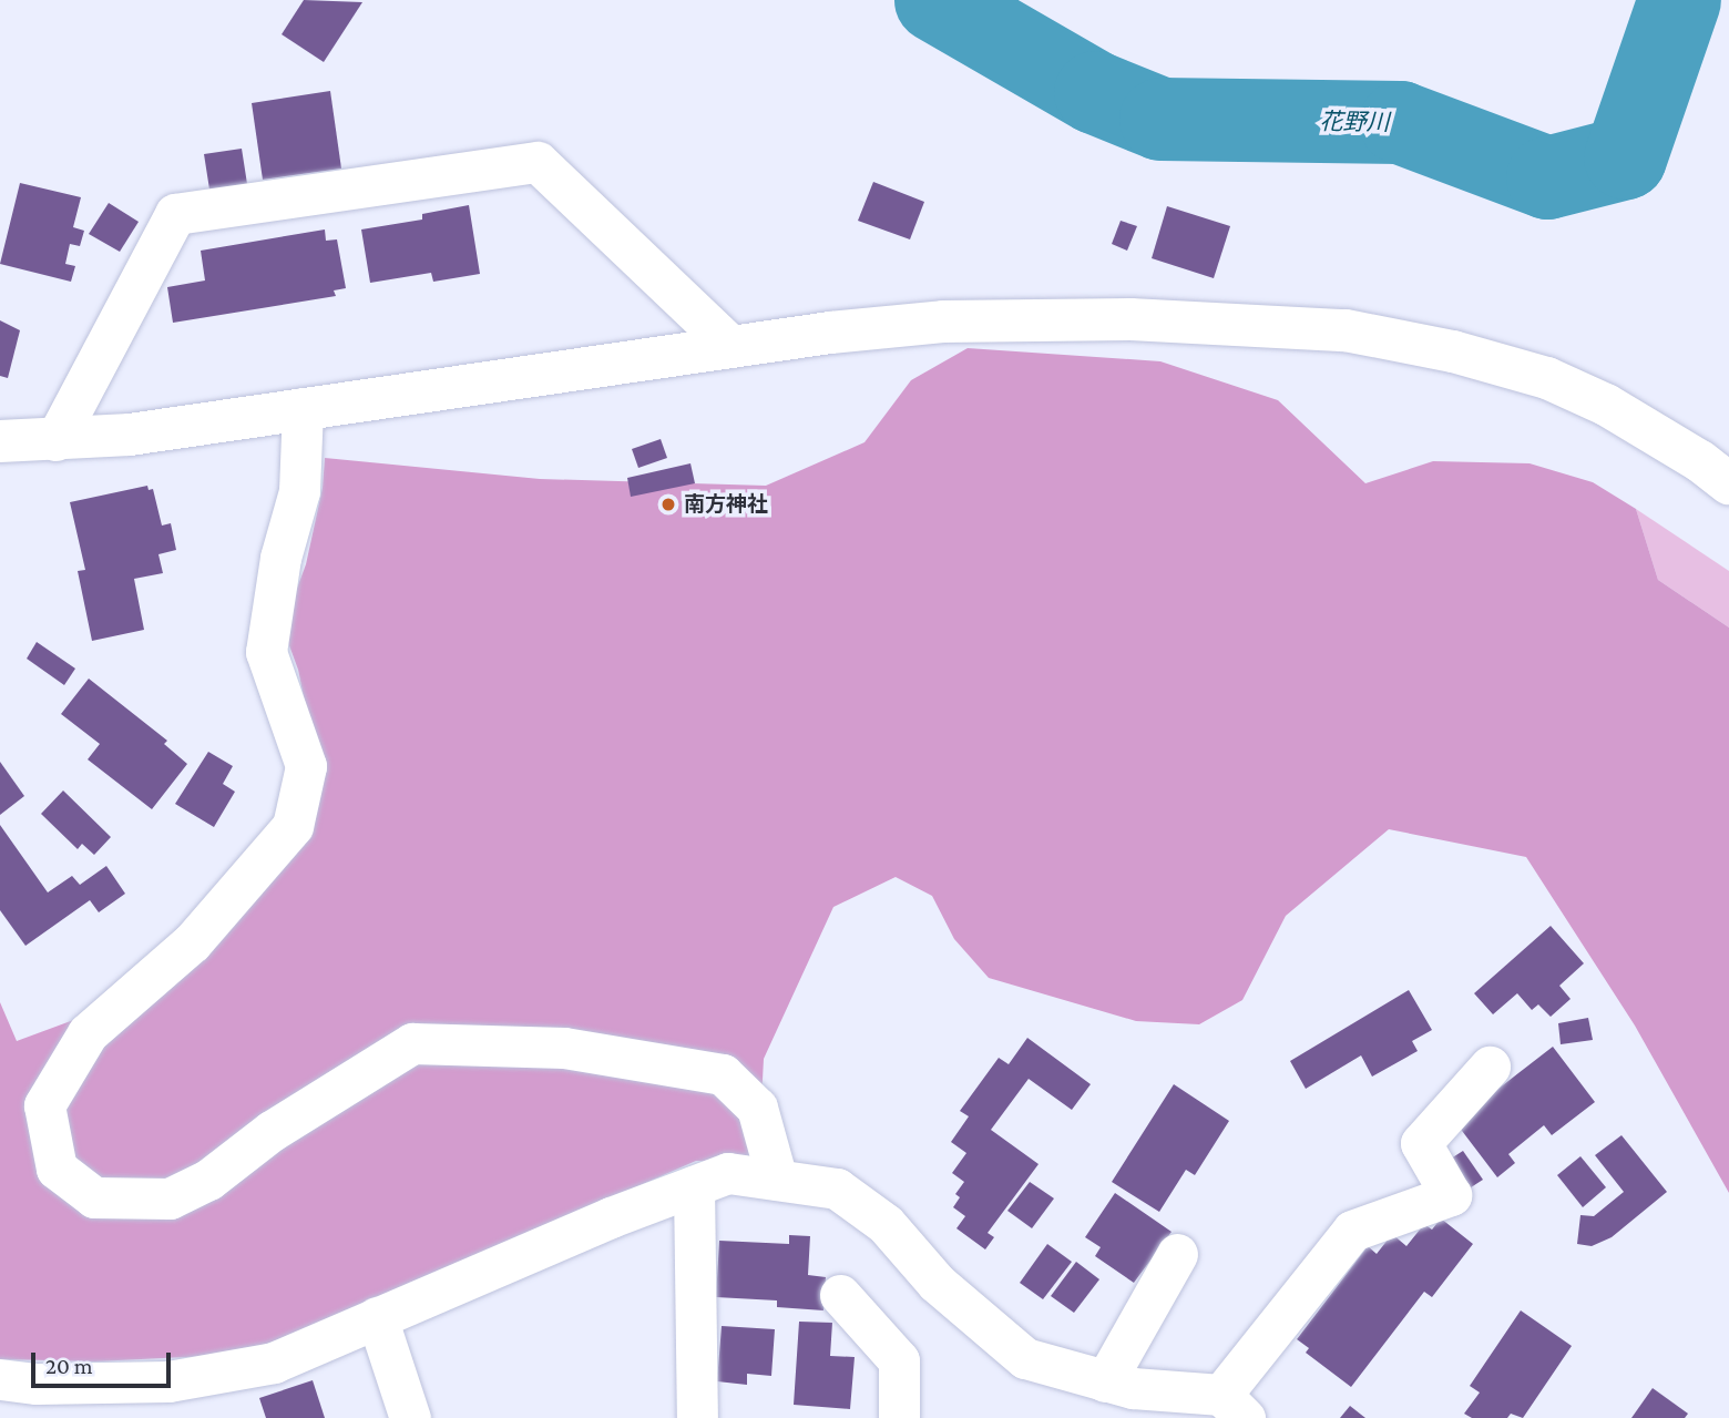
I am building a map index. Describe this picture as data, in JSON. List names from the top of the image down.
{
  "water": ["花野川"],
  "places": ["南方神社"],
  "scale_bar": "20 m"
}
